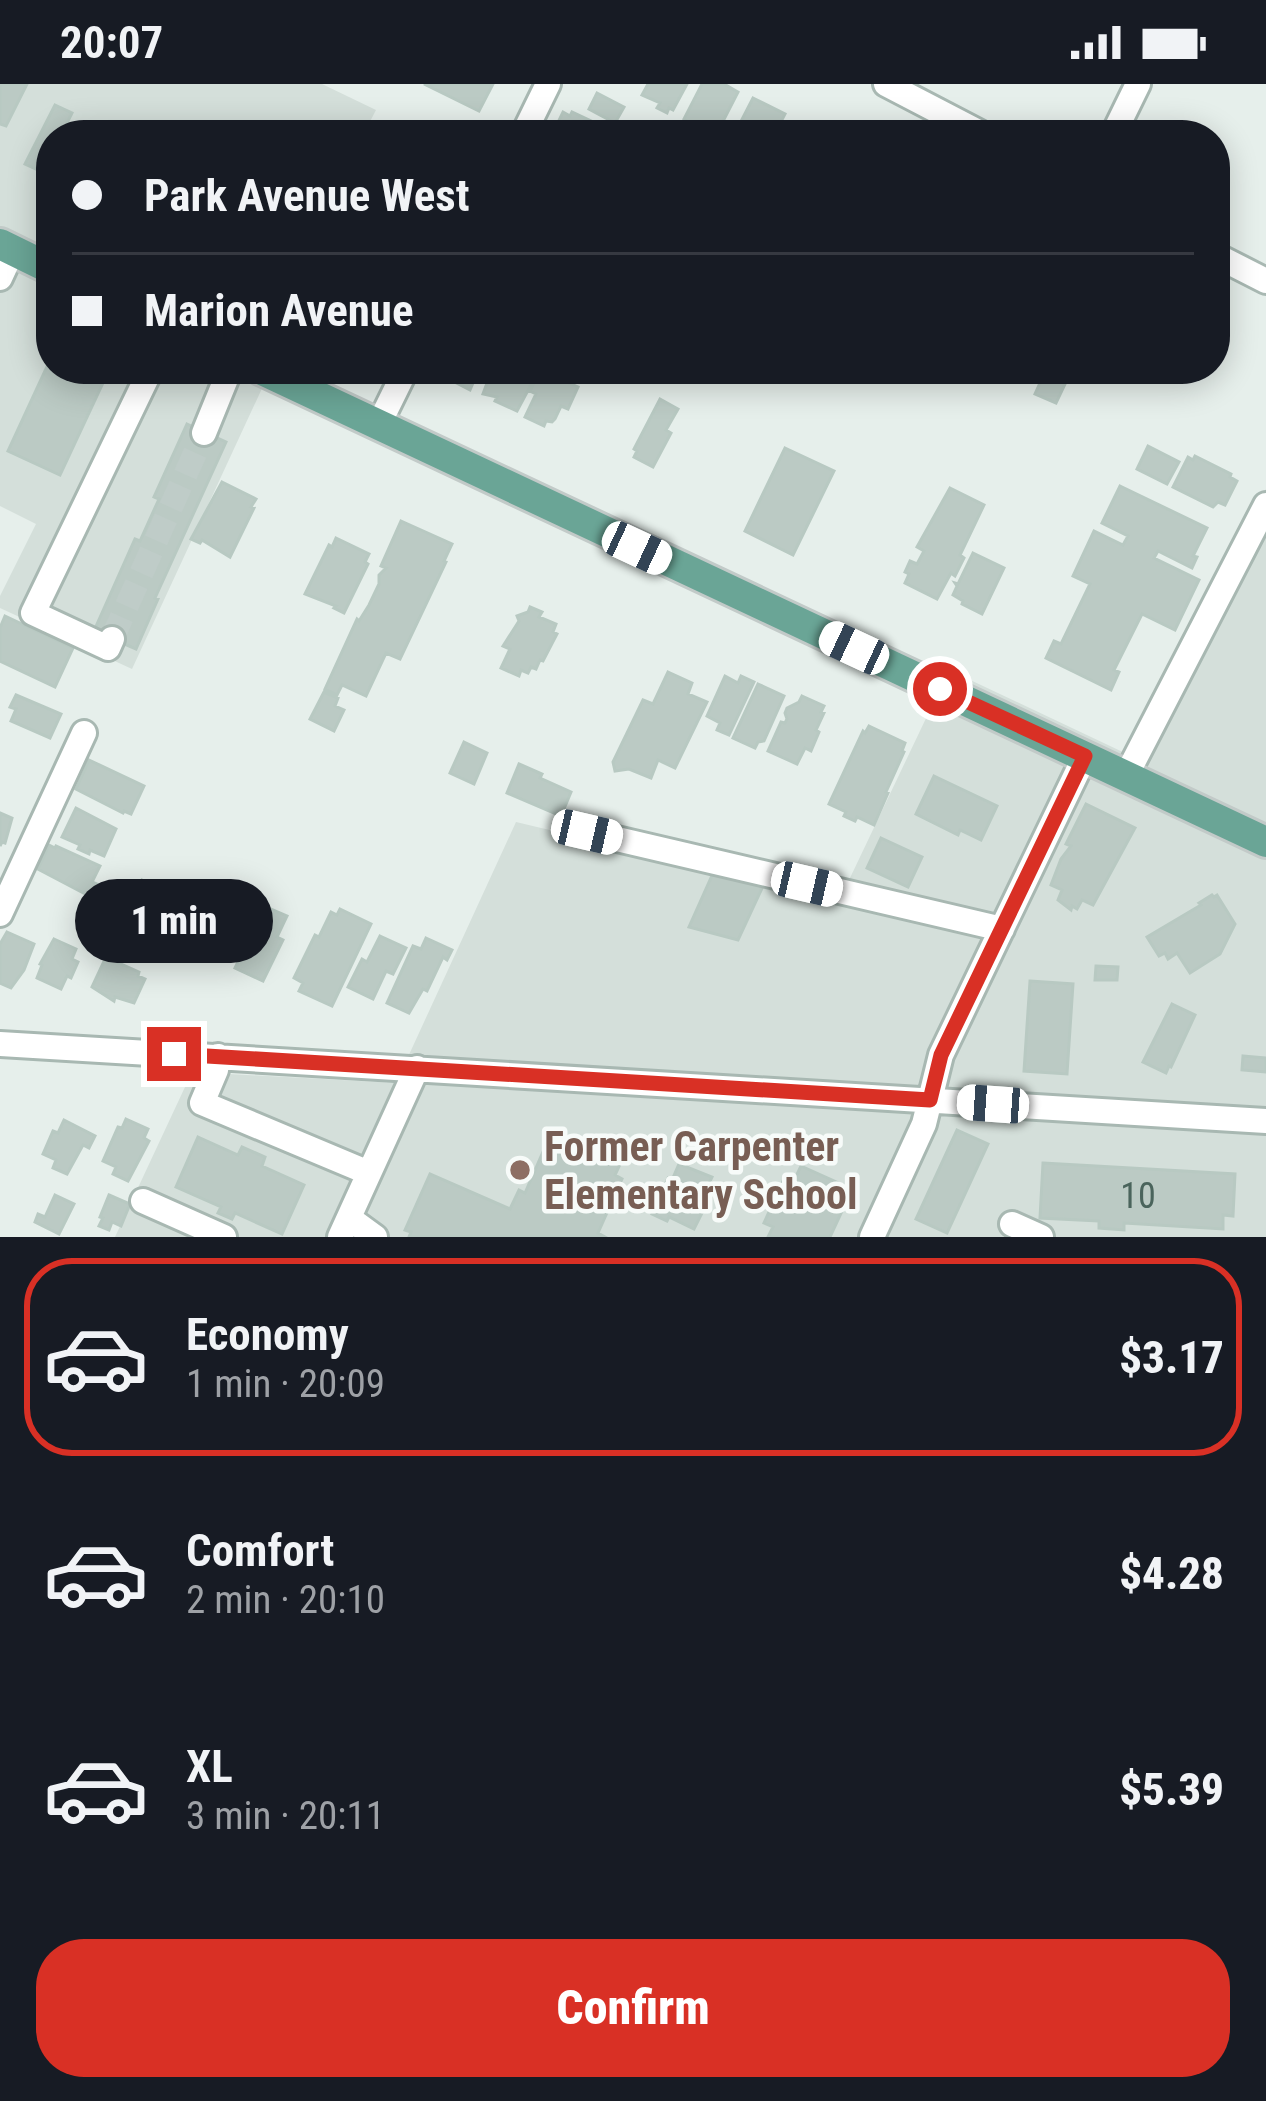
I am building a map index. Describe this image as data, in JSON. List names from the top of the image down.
{
  "places": ["Former Carpenter Elementary School"],
  "house_numbers": ["10"],
  "page": {
    "status": "20:07",
    "banner": ["Park Avenue West", "Marion Avenue"],
    "bubble": "1 min",
    "list": [
      {
        "name": "Economy",
        "note": "1 min · 20:09",
        "value": "$3.17"
      },
      {
        "name": "Comfort",
        "note": "2 min · 20:10",
        "value": "$4.28"
      },
      {
        "name": "XL",
        "note": "3 min · 20:11",
        "value": "$5.39"
      }
    ],
    "buttons": "Confirm"
  }
}
